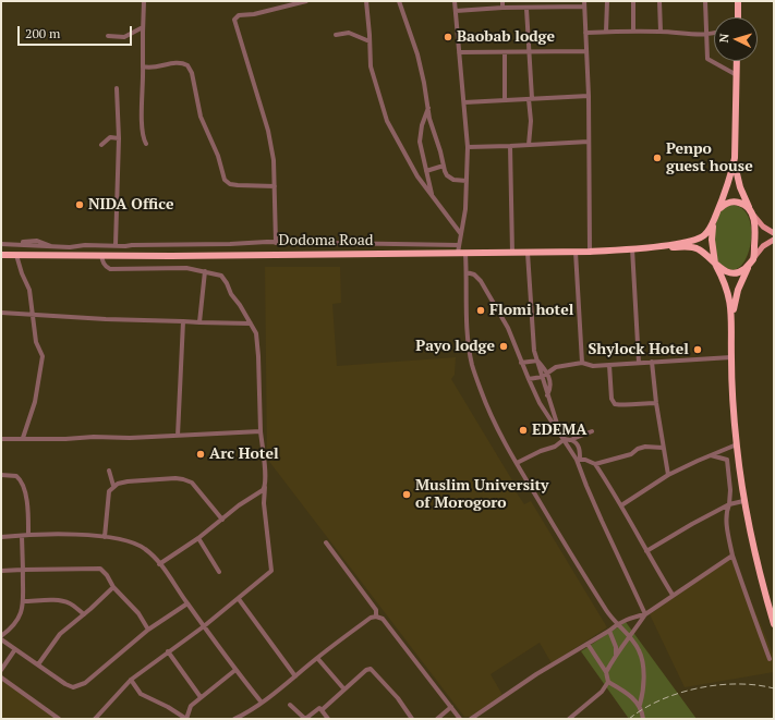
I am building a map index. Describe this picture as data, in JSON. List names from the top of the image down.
{
  "streets": {
    "highway": ["Dodoma Road"]
  },
  "places": [
    "Baobab lodge",
    "Penpo guest house",
    "NIDA Office",
    "Flomi hotel",
    "Payo lodge",
    "Shylock Hotel",
    "EDEMA",
    "Arc Hotel",
    "Muslim University of Morogoro"
  ],
  "scale_bar": "200 m",
  "north": "left"
}
